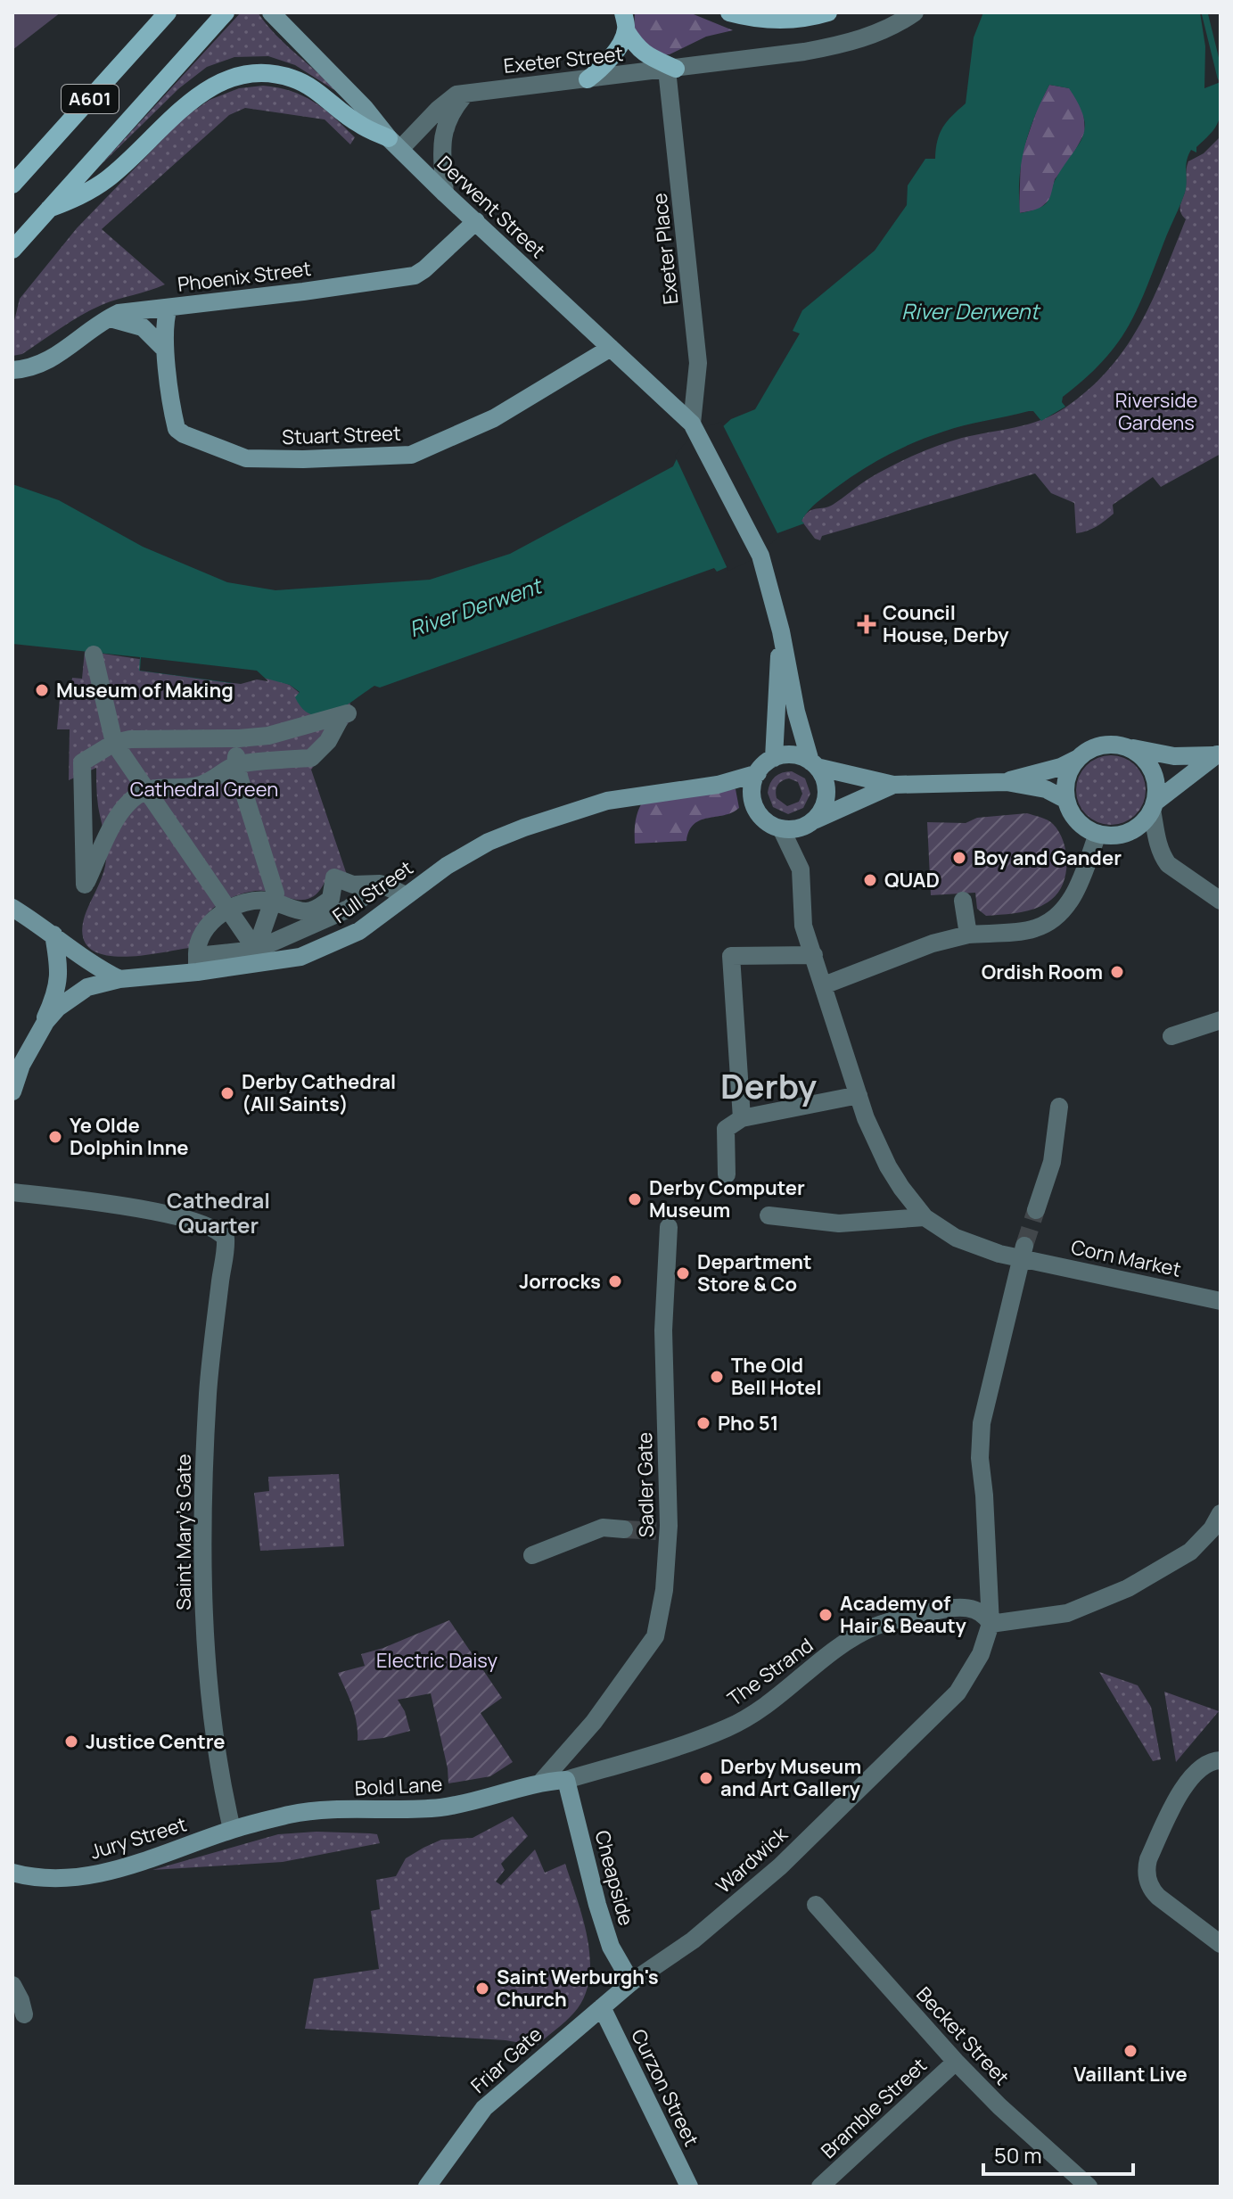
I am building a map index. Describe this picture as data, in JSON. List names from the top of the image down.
{
  "streets": {
    "main road": ["A601"],
    "street": [
      "Exeter Street",
      "Derwent Street",
      "Exeter Place",
      "Phoenix Street",
      "Stuart Street",
      "Full Street",
      "Corn Market",
      "Sadler Gate",
      "Saint Mary's Gate",
      "The Strand",
      "Bold Lane",
      "Jury Street",
      "Wardwick",
      "Cheapside",
      "Becket Street",
      "Friar Gate",
      "Curzon Street",
      "Bramble Street"
    ]
  },
  "crossings": [
    ["Exeter Street", "Derwent Street"],
    ["Exeter Street", "Exeter Place"],
    ["Derwent Street", "Exeter Place"],
    ["Derwent Street", "Phoenix Street"],
    ["Derwent Street", "Stuart Street"],
    ["Derwent Street", "Full Street"],
    ["Phoenix Street", "Stuart Street"],
    ["Sadler Gate", "Bold Lane"],
    ["Saint Mary's Gate", "Bold Lane"],
    ["Saint Mary's Gate", "Jury Street"],
    ["The Strand", "Bold Lane"],
    ["The Strand", "Wardwick"],
    ["The Strand", "Cheapside"],
    ["Bold Lane", "Jury Street"],
    ["Bold Lane", "Cheapside"],
    ["Wardwick", "Cheapside"],
    ["Wardwick", "Friar Gate"],
    ["Cheapside", "Friar Gate"],
    ["Becket Street", "Bramble Street"],
    ["Friar Gate", "Curzon Street"]
  ],
  "districts": ["Derby", "Cathedral Quarter"],
  "water": ["River Derwent"],
  "parks": ["Riverside Gardens", "Cathedral Green", "Electric Daisy"],
  "places": {
    "health": ["Council House, Derby"],
    "other": [
      "Museum of Making",
      "Boy and Gander",
      "QUAD",
      "Ordish Room",
      "Derby Cathedral (All Saints)",
      "Ye Olde Dolphin Inne",
      "Derby Computer Museum",
      "Department Store & Co",
      "Jorrocks",
      "The Old Bell Hotel",
      "Pho 51",
      "Academy of Hair & Beauty",
      "Justice Centre",
      "Derby Museum and Art Gallery",
      "Saint Werburgh's Church",
      "Vaillant Live"
    ]
  },
  "scale_bar": "50 m"
}
